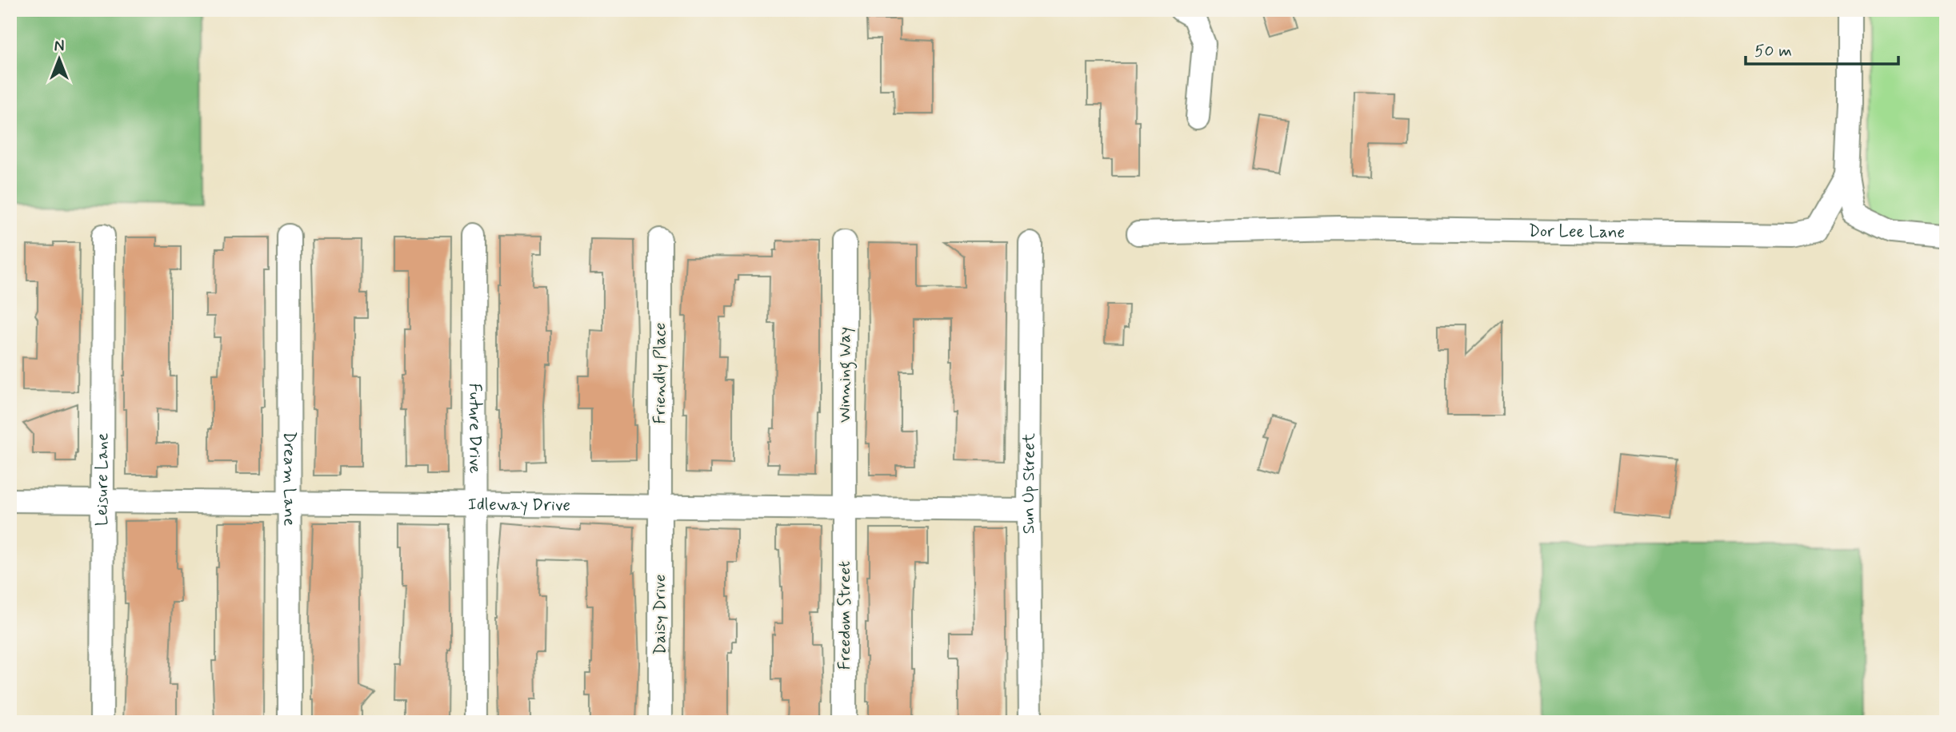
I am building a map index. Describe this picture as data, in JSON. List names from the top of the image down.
{
  "streets": {
    "street": [
      "Dor Lee Lane",
      "Friendly Place",
      "Winning Way",
      "Future Drive",
      "Dream Lane",
      "Leisure Lane",
      "Sun Up Street",
      "Idleway Drive",
      "Daisy Drive",
      "Freedom Street"
    ]
  },
  "crossings": [
    ["Friendly Place", "Idleway Drive"],
    ["Friendly Place", "Daisy Drive"],
    ["Winning Way", "Idleway Drive"],
    ["Winning Way", "Freedom Street"],
    ["Future Drive", "Idleway Drive"],
    ["Dream Lane", "Idleway Drive"],
    ["Leisure Lane", "Idleway Drive"],
    ["Sun Up Street", "Idleway Drive"],
    ["Idleway Drive", "Daisy Drive"],
    ["Idleway Drive", "Freedom Street"]
  ],
  "scale_bar": "50 m",
  "north": "top"
}
